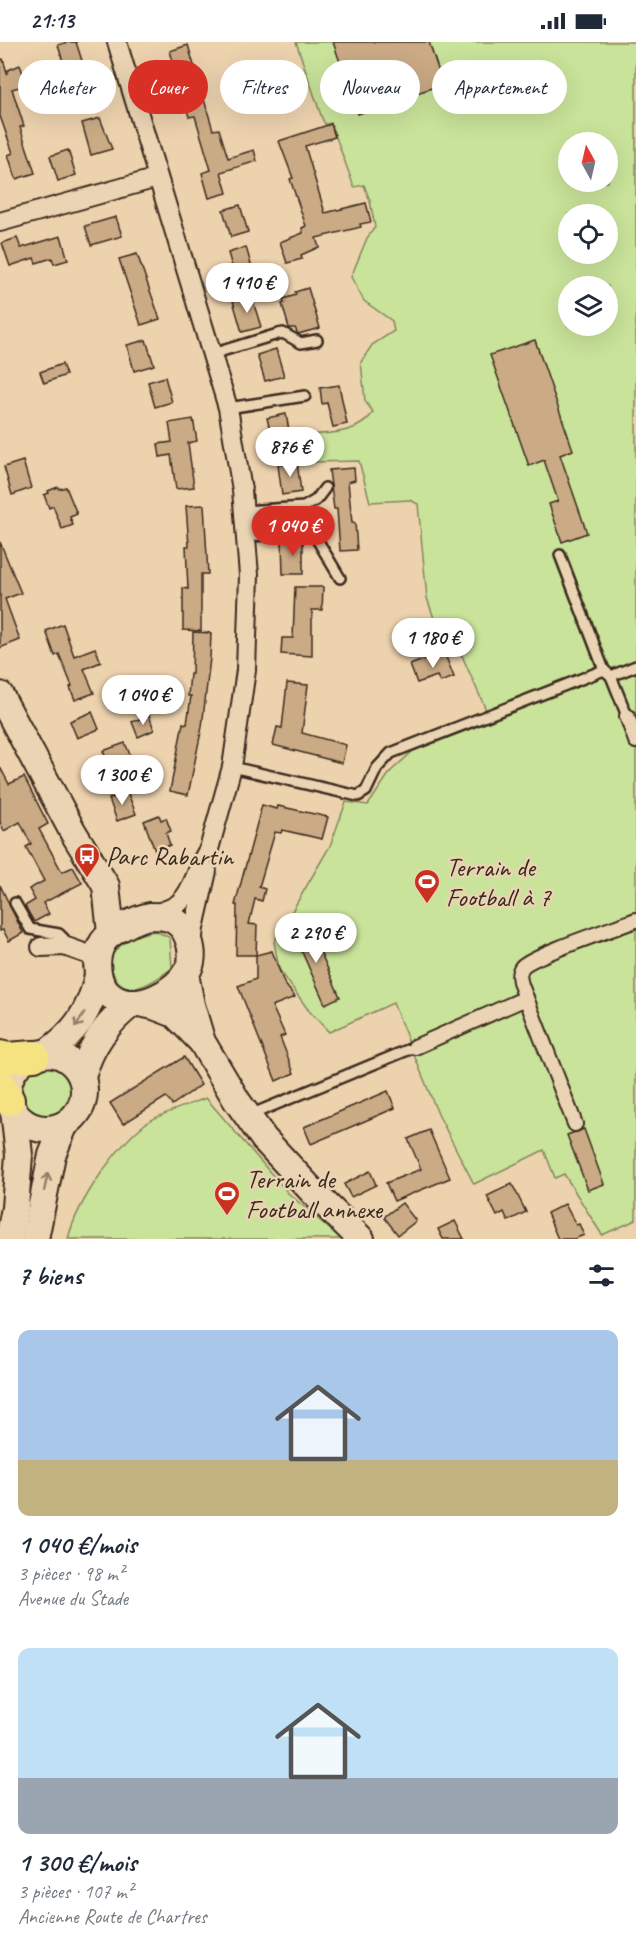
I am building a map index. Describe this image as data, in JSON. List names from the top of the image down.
{
  "places": {
    "bus stop": ["Parc Rabartin"],
    "sports": ["Terrain de Football à 7", "Terrain de Football annexe"]
  },
  "north": "top",
  "page": {
    "status": "21:13",
    "chip": [
      "Acheter",
      "Louer",
      "Filtres",
      "Nouveau",
      "Appartement"
    ],
    "price": [
      "1 410 €",
      "876 €",
      "1 040 €",
      "1 180 €",
      "1 040 €",
      "1 300 €",
      "2 290 €"
    ],
    "heading": "7 biens",
    "list": [
      {
        "name": "1 040 €/mois",
        "note": "3 pièces · 98 m² · Avenue du Stade"
      },
      {
        "name": "1 300 €/mois",
        "note": "3 pièces · 107 m² · Ancienne Route de Chartres"
      }
    ]
  }
}
